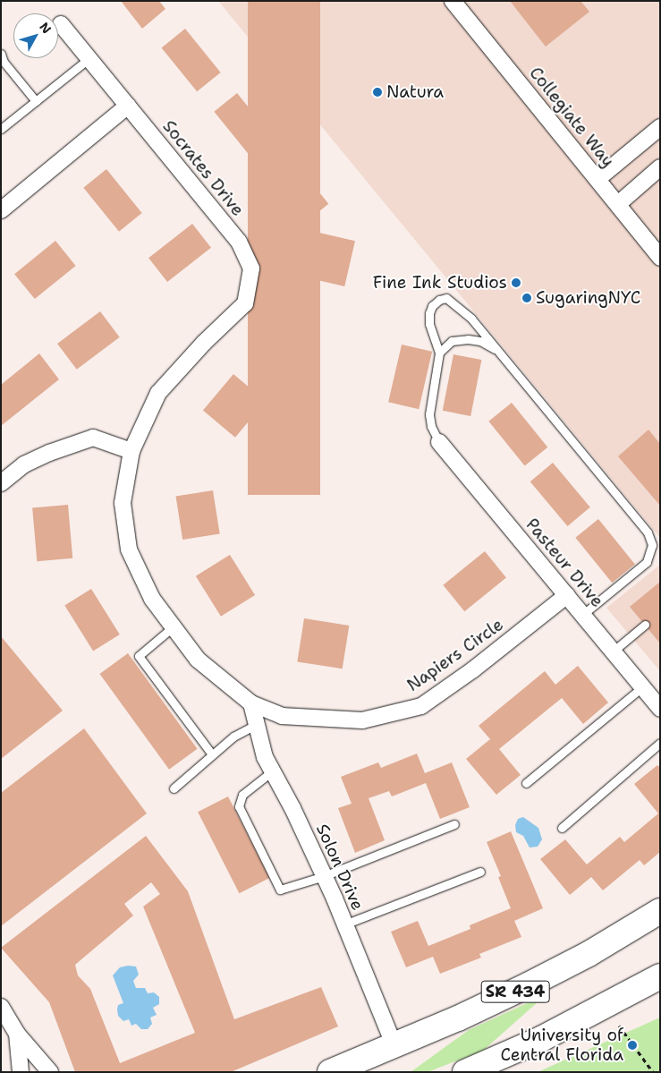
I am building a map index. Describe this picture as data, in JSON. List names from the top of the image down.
{
  "streets": {
    "main road": ["SR 434"],
    "street": [
      "Collegiate Way",
      "Socrates Drive",
      "Pasteur Drive",
      "Napiers Circle",
      "Solon Drive"
    ]
  },
  "crossings": [
    ["Socrates Drive", "Napiers Circle"],
    ["Pasteur Drive", "Napiers Circle"],
    ["Napiers Circle", "Solon Drive"],
    ["Solon Drive", "SR 434"]
  ],
  "places": [
    "Natura",
    "Fine Ink Studios",
    "SugaringNYC",
    "University of Central Florida"
  ],
  "north": "top right"
}
